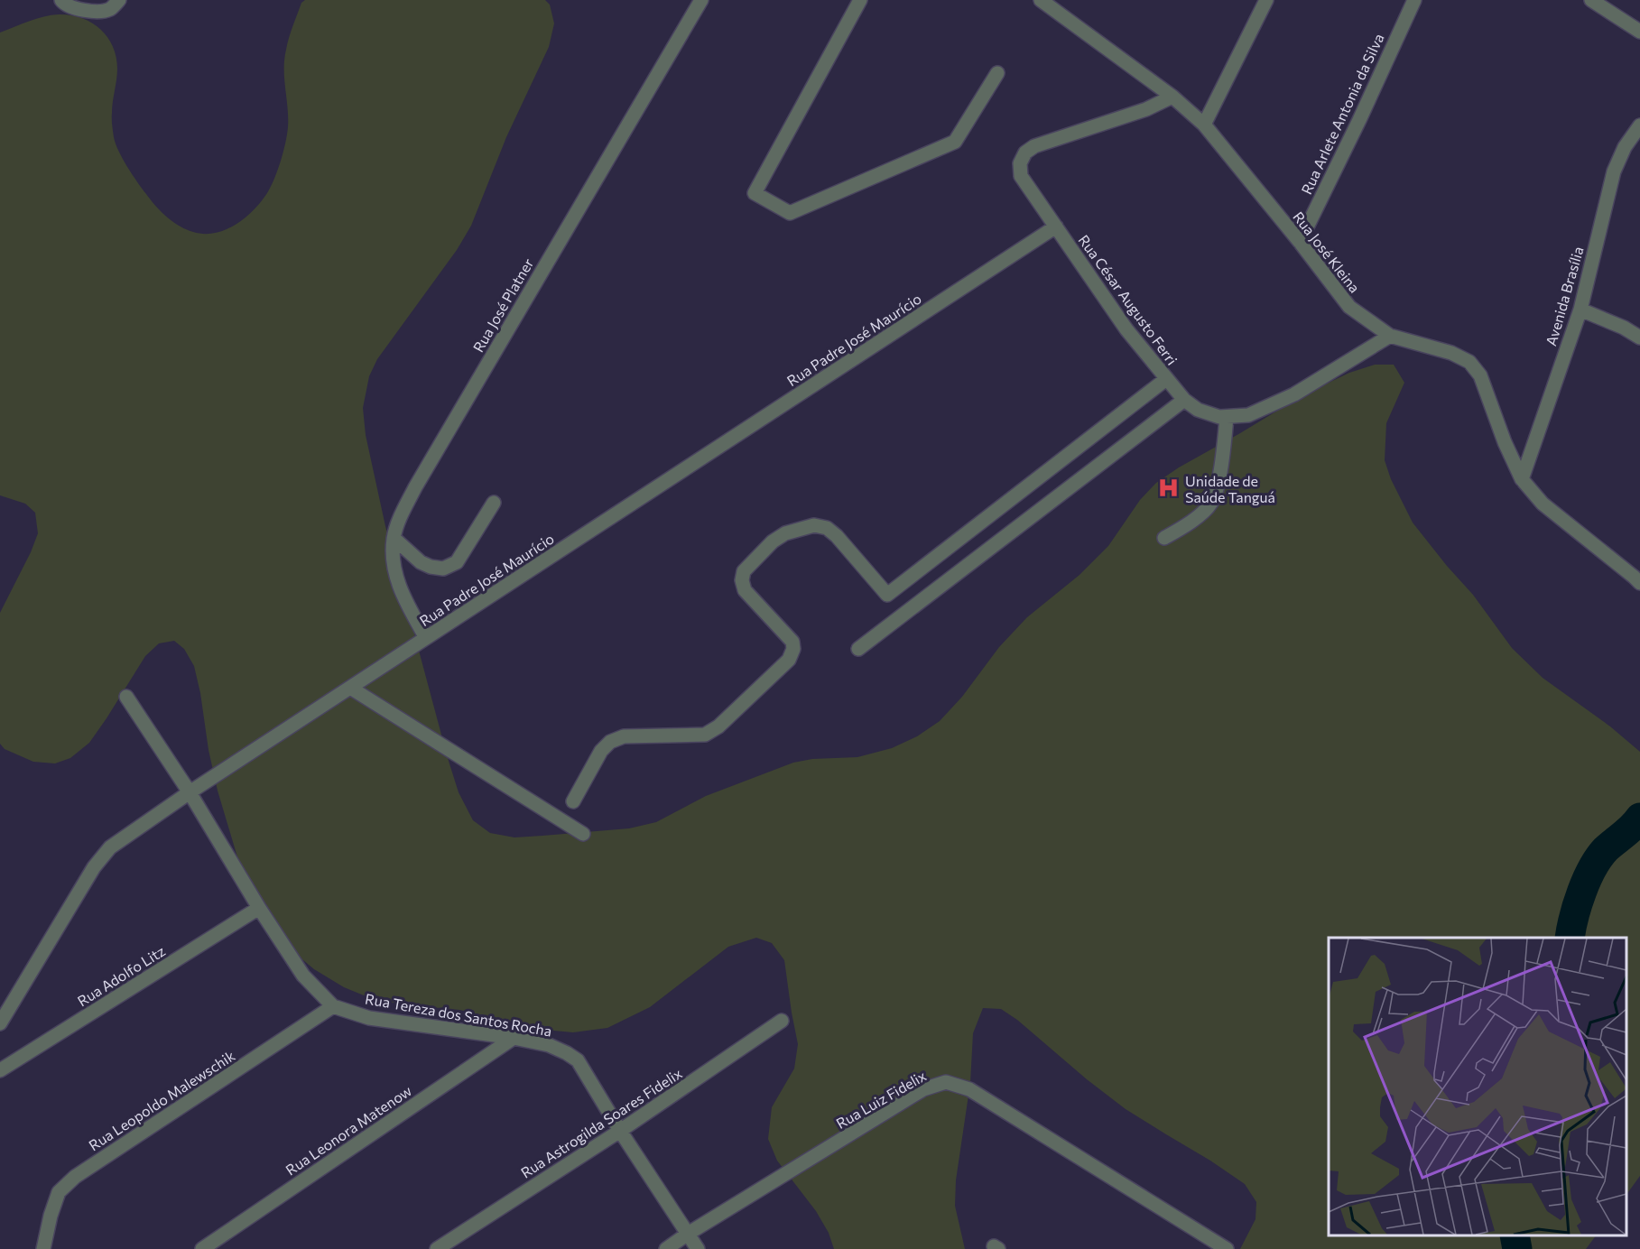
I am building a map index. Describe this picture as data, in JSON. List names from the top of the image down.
{
  "streets": {
    "street": [
      "Rua Arlete Antonia da Silva",
      "Rua José Kleina",
      "Avenida Brasília",
      "Rua César Augusto Ferri",
      "Rua José Platner",
      "Rua Padre José Maurício",
      "Rua Adolfo Litz",
      "Rua Tereza dos Santos Rocha",
      "Rua Luiz Fidelix",
      "Rua Leopoldo Malewschik",
      "Rua Astrogilda Soares Fidelix",
      "Rua Leonora Matenow"
    ]
  },
  "crossings": [
    ["Rua Arlete Antonia da Silva", "Rua José Kleina"],
    ["Rua José Kleina", "Avenida Brasília"],
    ["Rua José Kleina", "Rua César Augusto Ferri"],
    ["Rua César Augusto Ferri", "Rua Padre José Maurício"],
    ["Rua José Platner", "Rua Padre José Maurício"],
    ["Rua Padre José Maurício", "Rua Tereza dos Santos Rocha"],
    ["Rua Adolfo Litz", "Rua Tereza dos Santos Rocha"],
    ["Rua Tereza dos Santos Rocha", "Rua Luiz Fidelix"],
    ["Rua Tereza dos Santos Rocha", "Rua Leopoldo Malewschik"],
    ["Rua Tereza dos Santos Rocha", "Rua Astrogilda Soares Fidelix"],
    ["Rua Tereza dos Santos Rocha", "Rua Leonora Matenow"]
  ],
  "places": {
    "hospital": ["Unidade de Saúde Tanguá"]
  }
}
